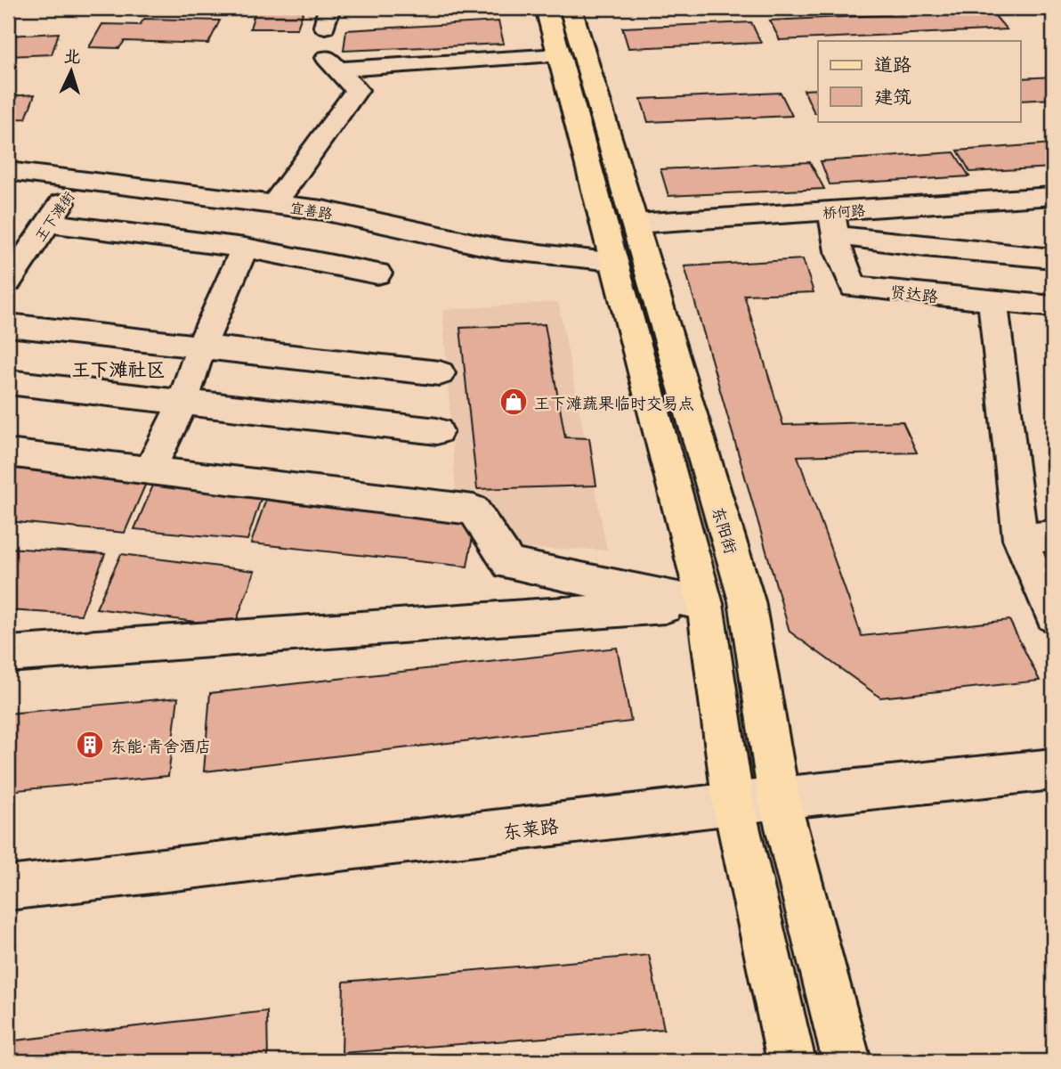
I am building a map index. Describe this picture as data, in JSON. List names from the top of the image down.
{
  "streets": {
    "main road": ["东阳街"],
    "street": [
      "宜善路",
      "桥何路",
      "王下滩街",
      "贤达路",
      "东莱路"
    ]
  },
  "crossings": [
    ["宜善路", "王下滩街"],
    ["桥何路", "贤达路"],
    ["桥何路", "东阳街"],
    ["东阳街", "东莱路"]
  ],
  "districts": ["王下滩社区"],
  "places": {
    "shop": ["王下滩蔬果临时交易点"],
    "building": ["东能·青舍酒店"]
  },
  "legend": ["道路", "建筑"],
  "north": "top"
}
